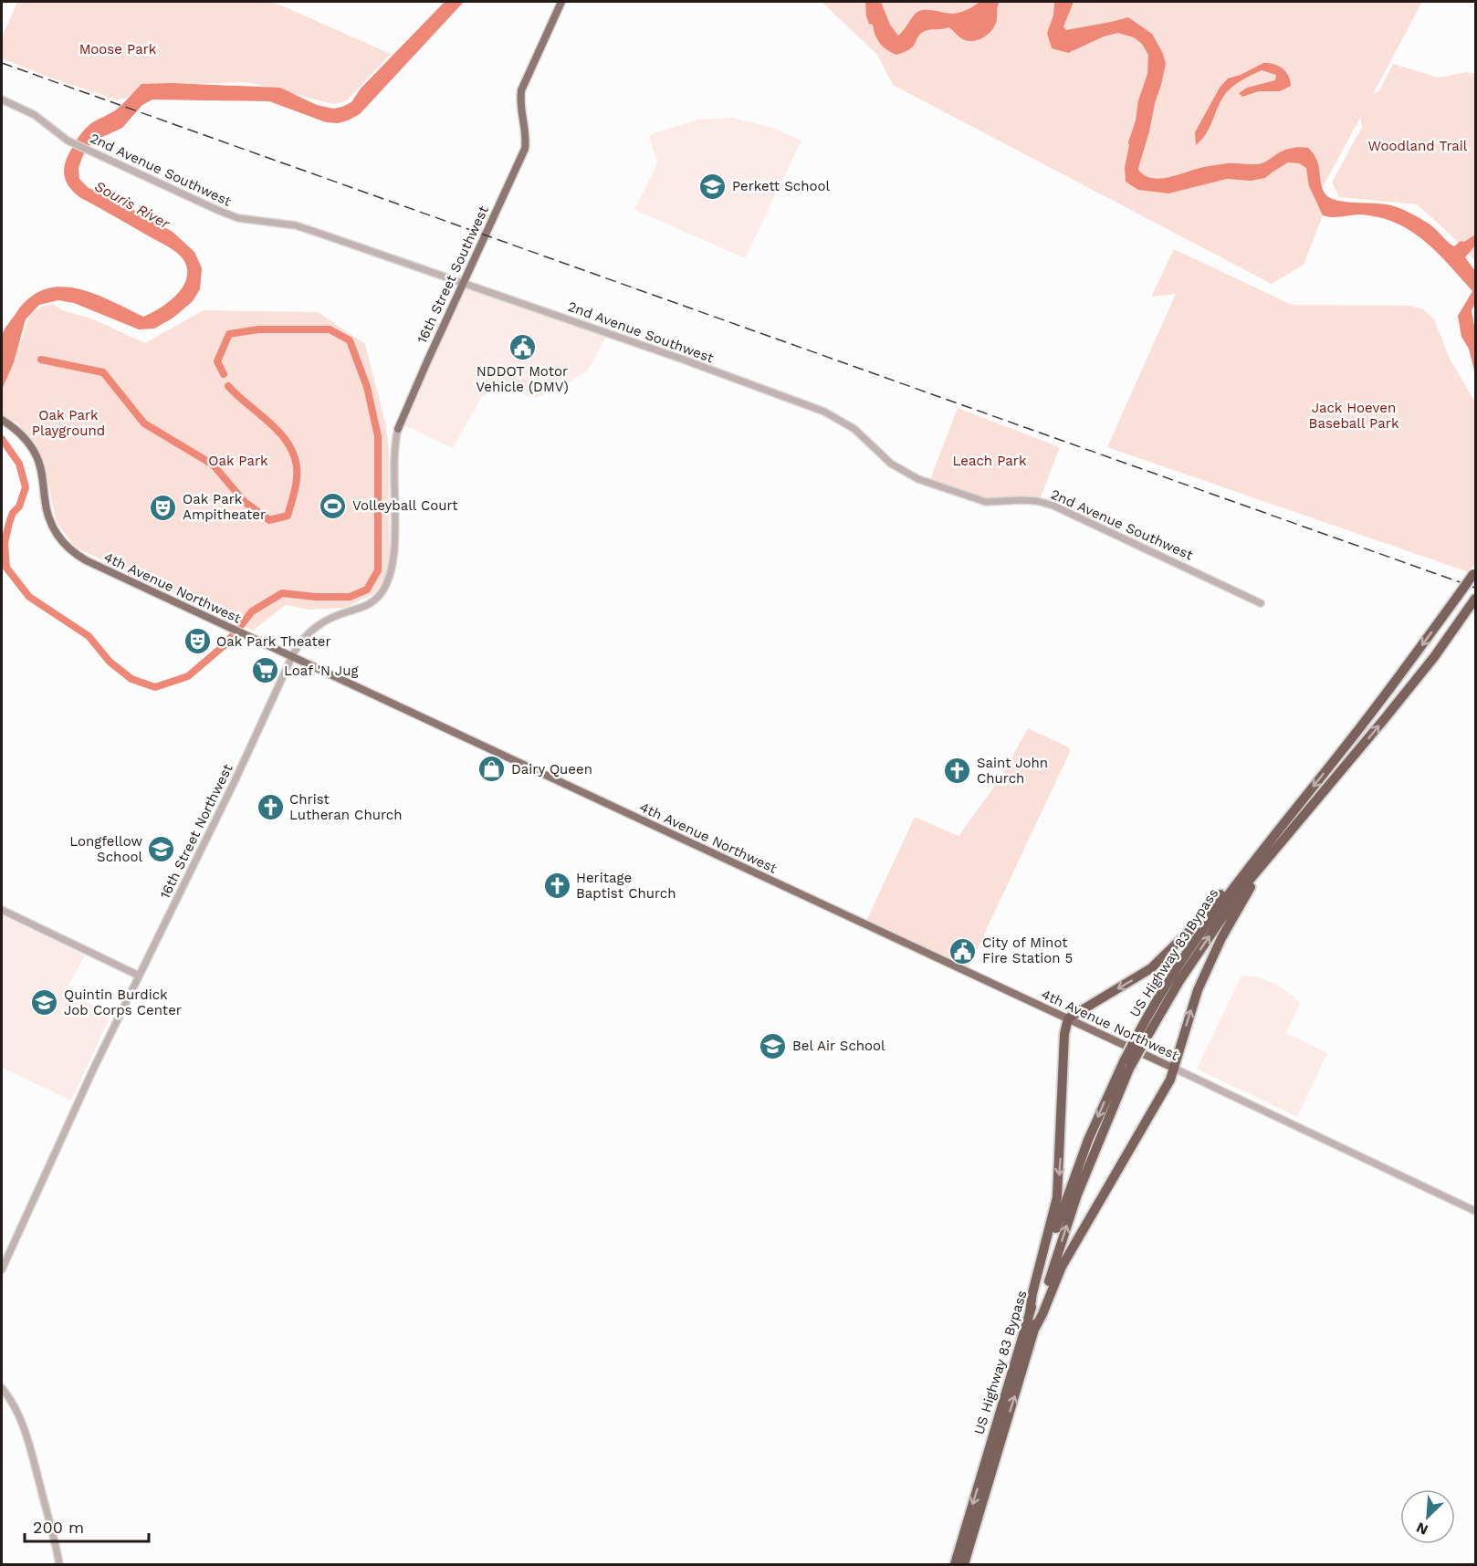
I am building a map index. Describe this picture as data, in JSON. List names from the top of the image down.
{
  "streets": {
    "highway": ["US Highway 83 Bypass"],
    "main road": ["16th Street Southwest", "4th Avenue Northwest"],
    "street": ["2nd Avenue Southwest", "16th Street Northwest"]
  },
  "crossings": [
    ["2nd Avenue Southwest", "16th Street Southwest"],
    ["16th Street Southwest", "16th Street Northwest"],
    ["4th Avenue Northwest", "16th Street Northwest"]
  ],
  "water": ["Souris River"],
  "parks": [
    "Moose Park",
    "Woodland Trail",
    "Jack Hoeven Baseball Park",
    "Oak Park Playground",
    "Oak Park",
    "Leach Park"
  ],
  "places": {
    "school or university": [
      "Perkett School",
      "Longfellow School",
      "Quintin Burdick Job Corps Center",
      "Bel Air School"
    ],
    "public building": ["NDDOT Motor Vehicle (DMV)", "City of Minot Fire Station 5"],
    "sports": ["Volleyball Court"],
    "theatre": ["Oak Park Ampitheater", "Oak Park Theater"],
    "supermarket": ["Loaf 'N Jug"],
    "shop": ["Dairy Queen"],
    "church": ["Saint John Church", "Christ Lutheran Church", "Heritage Baptist Church"]
  },
  "scale_bar": "200 m",
  "north": "bottom left"
}
